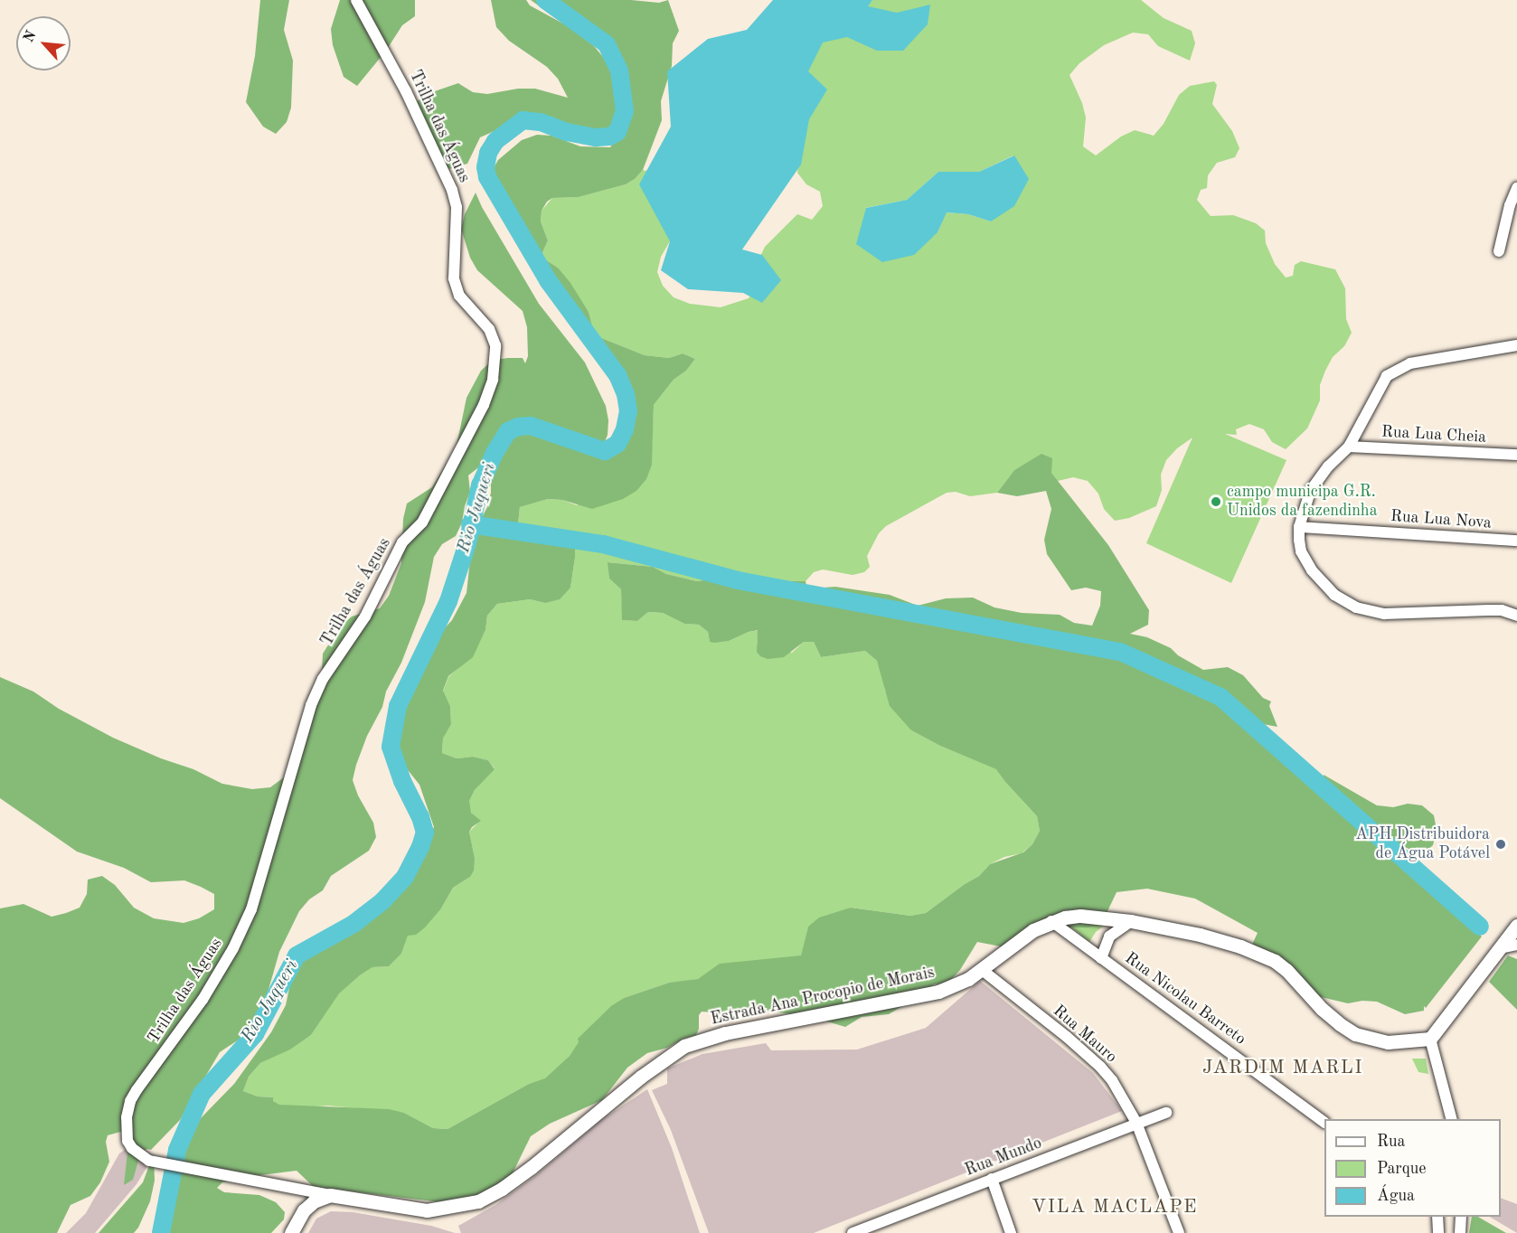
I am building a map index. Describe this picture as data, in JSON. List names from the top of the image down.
{
  "streets": {
    "street": [
      "Trilha das Águas",
      "Rua Lua Cheia",
      "Rua Lua Nova",
      "Estrada Ana Procopio de Morais",
      "Rua Nicolau Barreto",
      "Rua Mauro",
      "Rua Mundo"
    ]
  },
  "crossings": [
    ["Trilha das Águas", "Estrada Ana Procopio de Morais"],
    ["Estrada Ana Procopio de Morais", "Rua Nicolau Barreto"],
    ["Estrada Ana Procopio de Morais", "Rua Mauro"],
    ["Rua Mauro", "Rua Mundo"]
  ],
  "districts": ["JARDIM MARLI", "VILA MACLAPE"],
  "water": ["Rio Juqueri"],
  "places": ["campo municipa G.R. Unidos da fazendinha", "APH Distribuidora de Água Potável"],
  "legend": ["Rua", "Parque", "Água"],
  "north": "top left"
}
